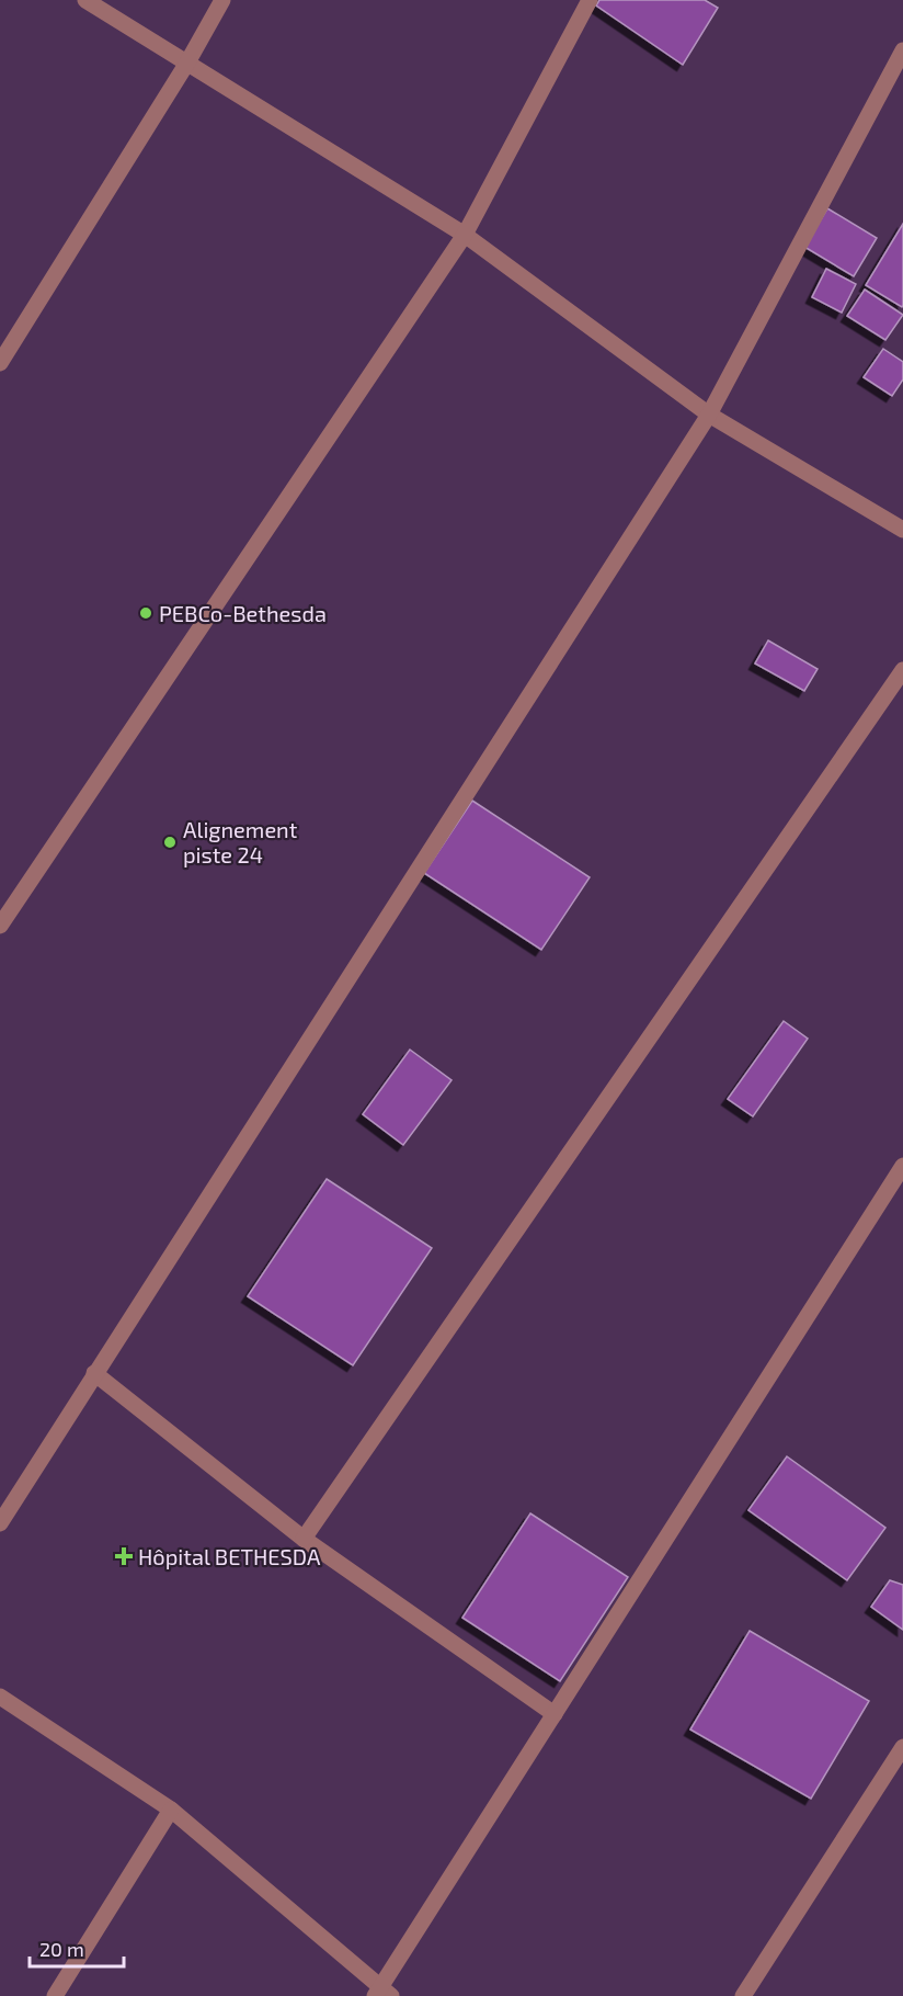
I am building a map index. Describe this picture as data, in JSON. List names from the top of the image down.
{
  "places": {
    "other": ["PEBCo-Bethesda", "Alignement piste 24"],
    "health": ["Hôpital BETHESDA"]
  },
  "scale_bar": "20 m"
}
